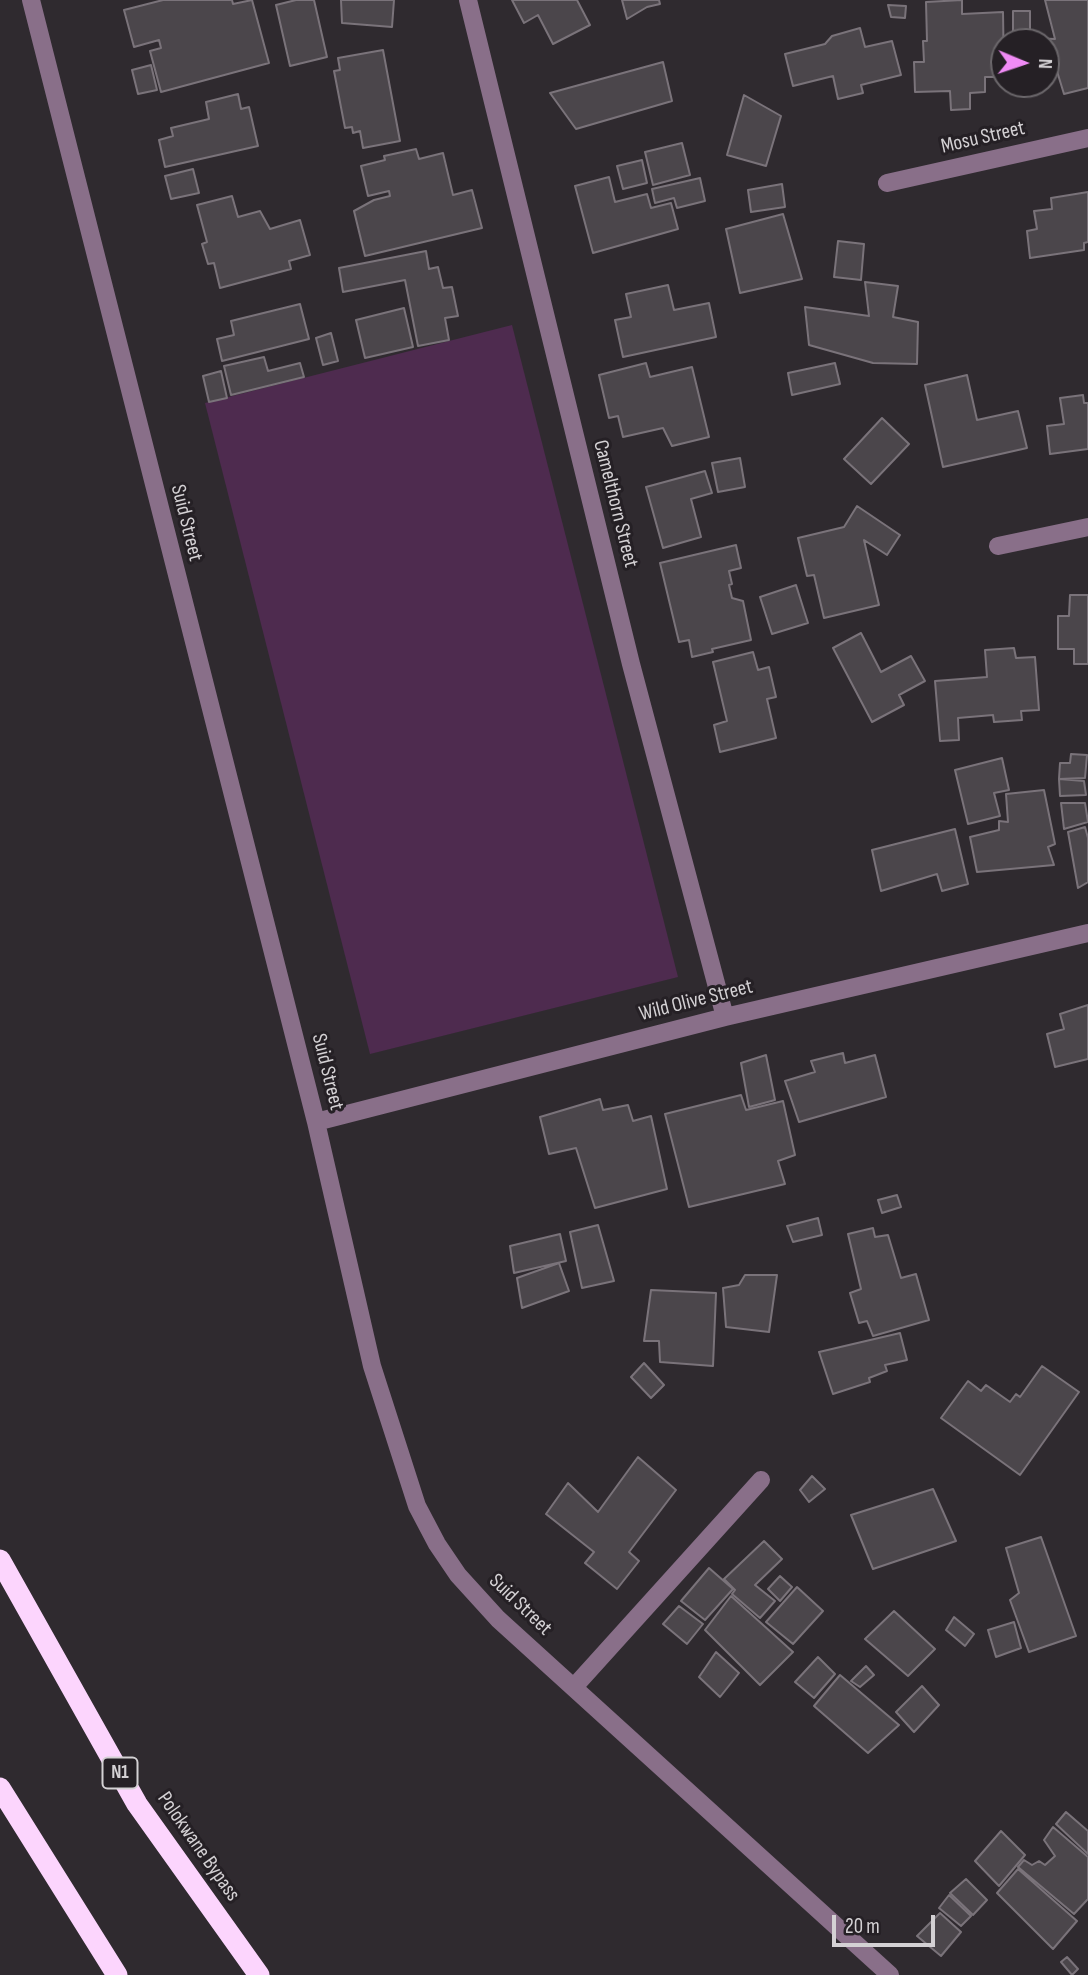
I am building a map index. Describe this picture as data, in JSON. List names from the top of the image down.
{
  "streets": {
    "highway": ["N1", "Polokwane Bypass"],
    "street": [
      "Mosu Street",
      "Camelthorn Street",
      "Suid Street",
      "Wild Olive Street"
    ]
  },
  "crossings": [
    ["Camelthorn Street", "Wild Olive Street"],
    ["Suid Street", "Wild Olive Street"]
  ],
  "scale_bar": "20 m",
  "north": "right"
}
